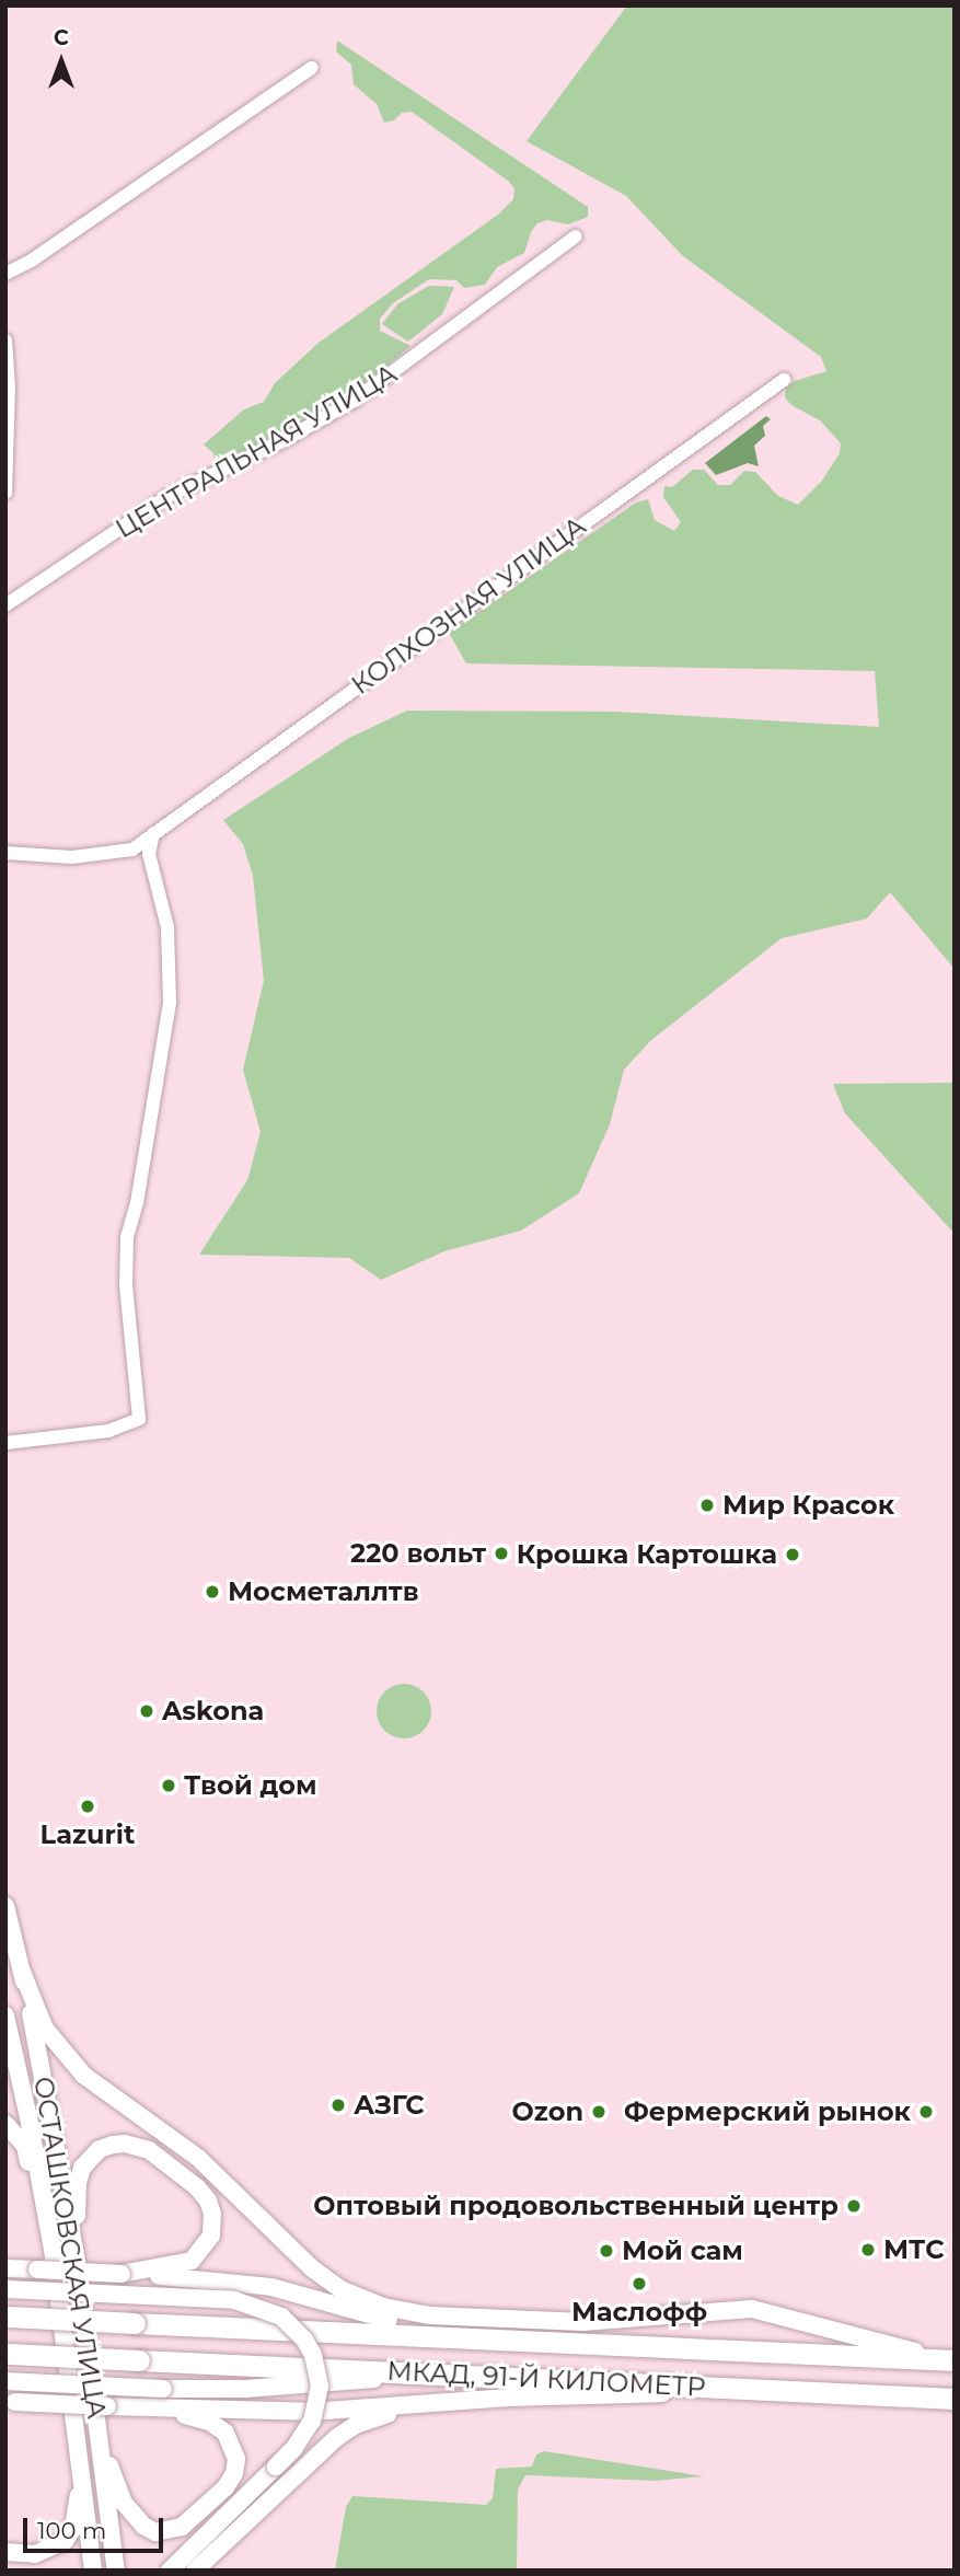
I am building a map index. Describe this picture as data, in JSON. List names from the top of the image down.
{
  "streets": {
    "highway": ["МКАД, 91-Й КИЛОМЕТР"],
    "main road": ["ОСТАШКОВСКАЯ УЛИЦА"],
    "street": ["ЦЕНТРАЛЬНАЯ УЛИЦА", "КОЛХОЗНАЯ УЛИЦА"]
  },
  "places": [
    "Мир Красок",
    "220 вольт",
    "Крошка Картошка",
    "Мосметаллтв",
    "Askona",
    "Твой дом",
    "Lazurit",
    "АЗГС",
    "Ozon",
    "Фермерский рынок",
    "Оптовый продовольственный центр",
    "МТС",
    "Мой сам",
    "Маслофф"
  ],
  "scale_bar": "100 m",
  "north": "top"
}
